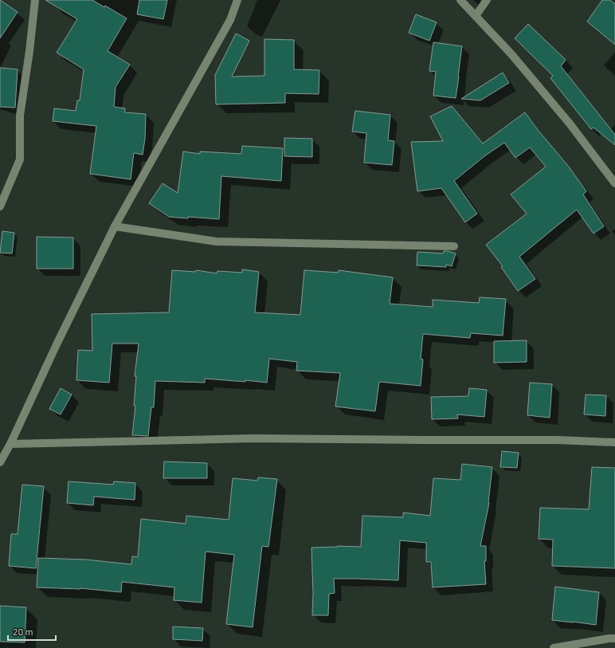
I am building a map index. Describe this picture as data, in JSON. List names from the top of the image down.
{
  "scale_bar": "20 m"
}
